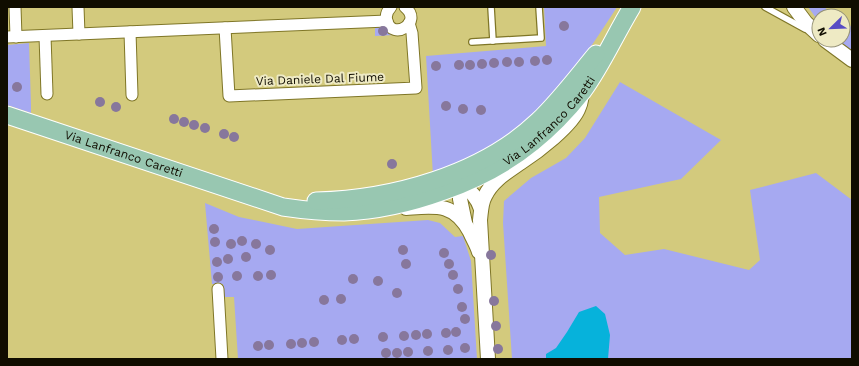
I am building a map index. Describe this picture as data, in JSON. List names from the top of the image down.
{
  "streets": {
    "main road": ["Via Lanfranco Caretti"],
    "street": ["Via Daniele Dal Fiume"]
  },
  "north": "bottom left"
}
